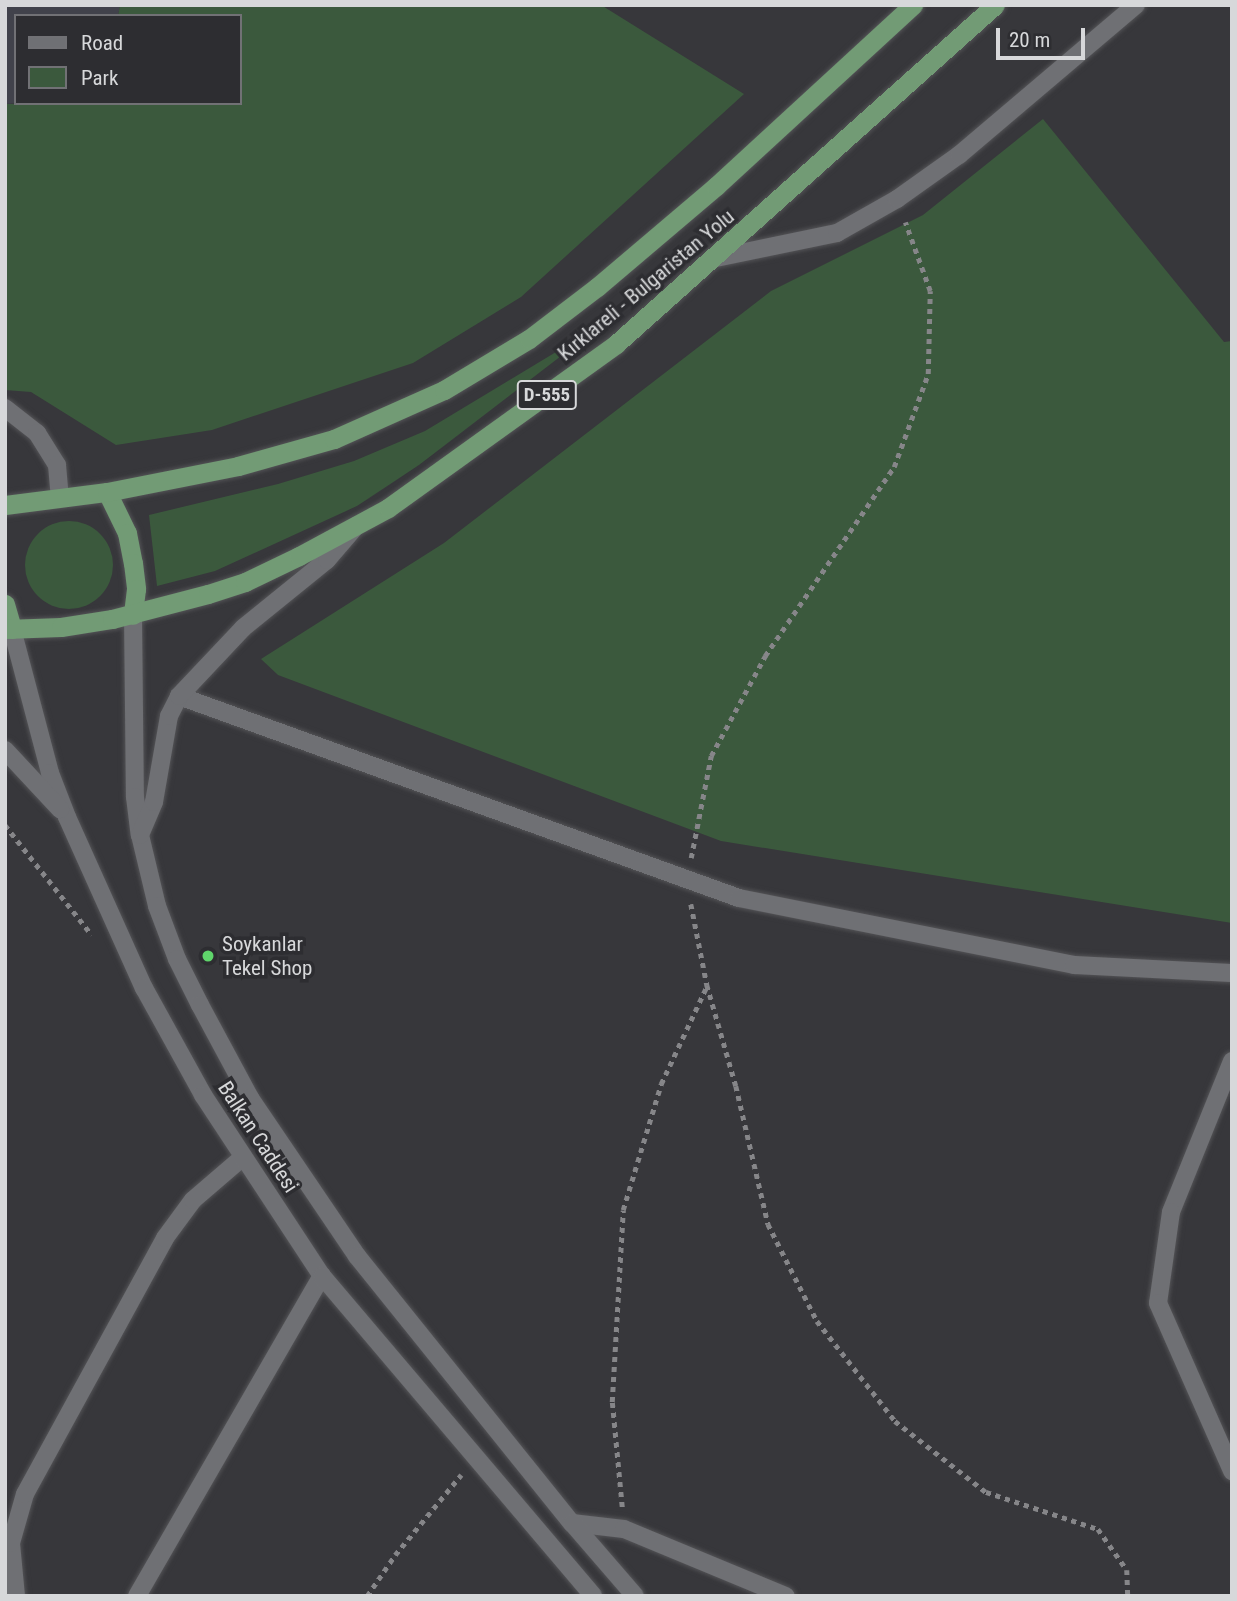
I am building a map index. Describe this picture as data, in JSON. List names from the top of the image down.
{
  "streets": {
    "highway": ["Kırklareli - Bulgaristan Yolu", "D-555"],
    "street": ["Balkan Caddesi"]
  },
  "crossings": [
    ["Kırklareli - Bulgaristan Yolu", "Balkan Caddesi"]
  ],
  "places": ["Soykanlar Tekel Shop"],
  "legend": ["Road", "Park"],
  "scale_bar": "20 m"
}
